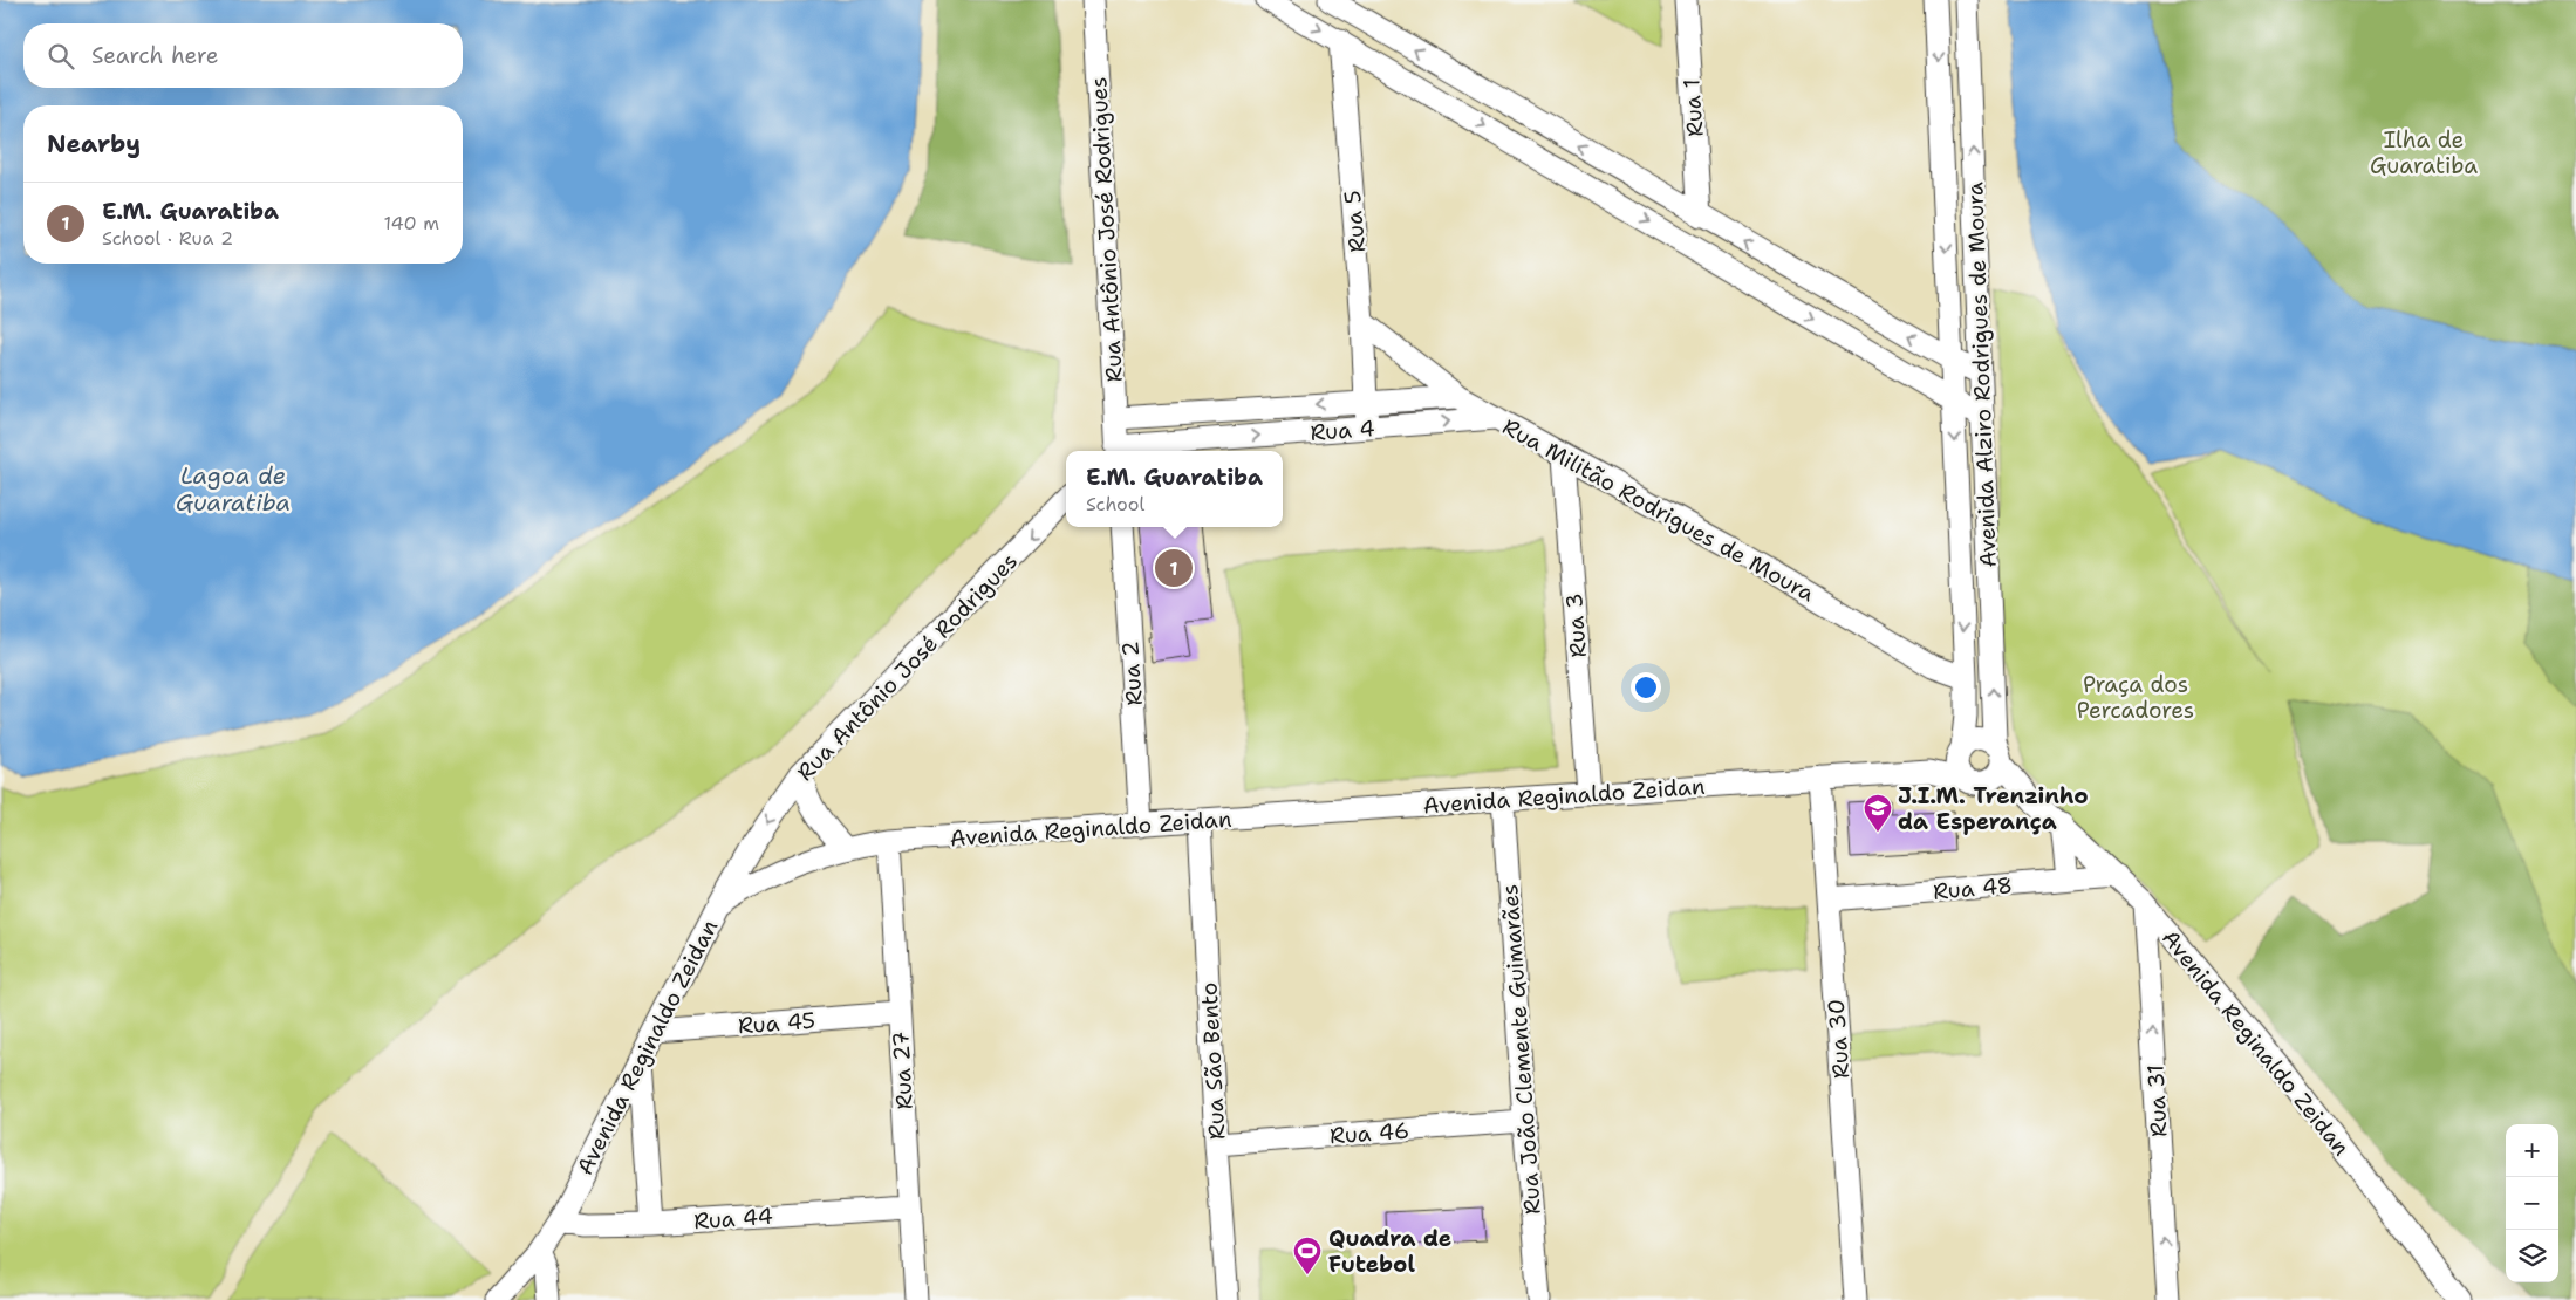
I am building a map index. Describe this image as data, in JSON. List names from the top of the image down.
{
  "streets": {
    "street": [
      "Rua 1",
      "Rua 5",
      "Rua Antônio José Rodrigues",
      "Avenida Alziro Rodrigues de Moura",
      "Rua 4",
      "Rua Militão Rodrigues de Moura",
      "Rua 3",
      "Rua 2",
      "Avenida Reginaldo Zeidan",
      "Rua 48",
      "Rua 45",
      "Rua 30",
      "Rua João Clemente Guimarães",
      "Rua São Bento",
      "Rua 27",
      "Rua 31",
      "Rua 46",
      "Rua 44"
    ]
  },
  "crossings": [
    ["Rua 5", "Rua 4"],
    ["Rua 5", "Rua Militão Rodrigues de Moura"],
    ["Rua Antônio José Rodrigues", "Rua 4"],
    ["Rua Antônio José Rodrigues", "Avenida Reginaldo Zeidan"],
    ["Avenida Alziro Rodrigues de Moura", "Rua Militão Rodrigues de Moura"],
    ["Avenida Alziro Rodrigues de Moura", "Avenida Reginaldo Zeidan"],
    ["Rua 4", "Rua Militão Rodrigues de Moura"],
    ["Rua Militão Rodrigues de Moura", "Rua 3"],
    ["Rua 3", "Avenida Reginaldo Zeidan"],
    ["Rua 2", "Avenida Reginaldo Zeidan"],
    ["Avenida Reginaldo Zeidan", "Rua 48"],
    ["Avenida Reginaldo Zeidan", "Rua 45"],
    ["Avenida Reginaldo Zeidan", "Rua 30"],
    ["Avenida Reginaldo Zeidan", "Rua João Clemente Guimarães"],
    ["Avenida Reginaldo Zeidan", "Rua São Bento"],
    ["Avenida Reginaldo Zeidan", "Rua 27"],
    ["Avenida Reginaldo Zeidan", "Rua 31"],
    ["Avenida Reginaldo Zeidan", "Rua 44"],
    ["Rua 48", "Rua 30"],
    ["Rua 45", "Rua 27"],
    ["Rua João Clemente Guimarães", "Rua 46"],
    ["Rua São Bento", "Rua 46"],
    ["Rua 27", "Rua 44"]
  ],
  "one_way": ["Rua Antônio José Rodrigues", "Rua 31"],
  "water": ["Lagoa de Guaratiba"],
  "parks": ["Ilha de Guaratiba", "Praça dos Percadores"],
  "places": {
    "school or university": ["J.I.M. Trenzinho da Esperança"],
    "sports": ["Quadra de Futebol"]
  },
  "page": {
    "search": "Search here",
    "heading": "Nearby",
    "list": [
      {
        "mark": "1",
        "name": "E.M. Guaratiba",
        "note": "School · Rua 2",
        "value": "140 m"
      }
    ],
    "popup": ["E.M. Guaratiba", "School"],
    "pins": "1",
    "map_buttons": ["+", "−"]
  }
}
